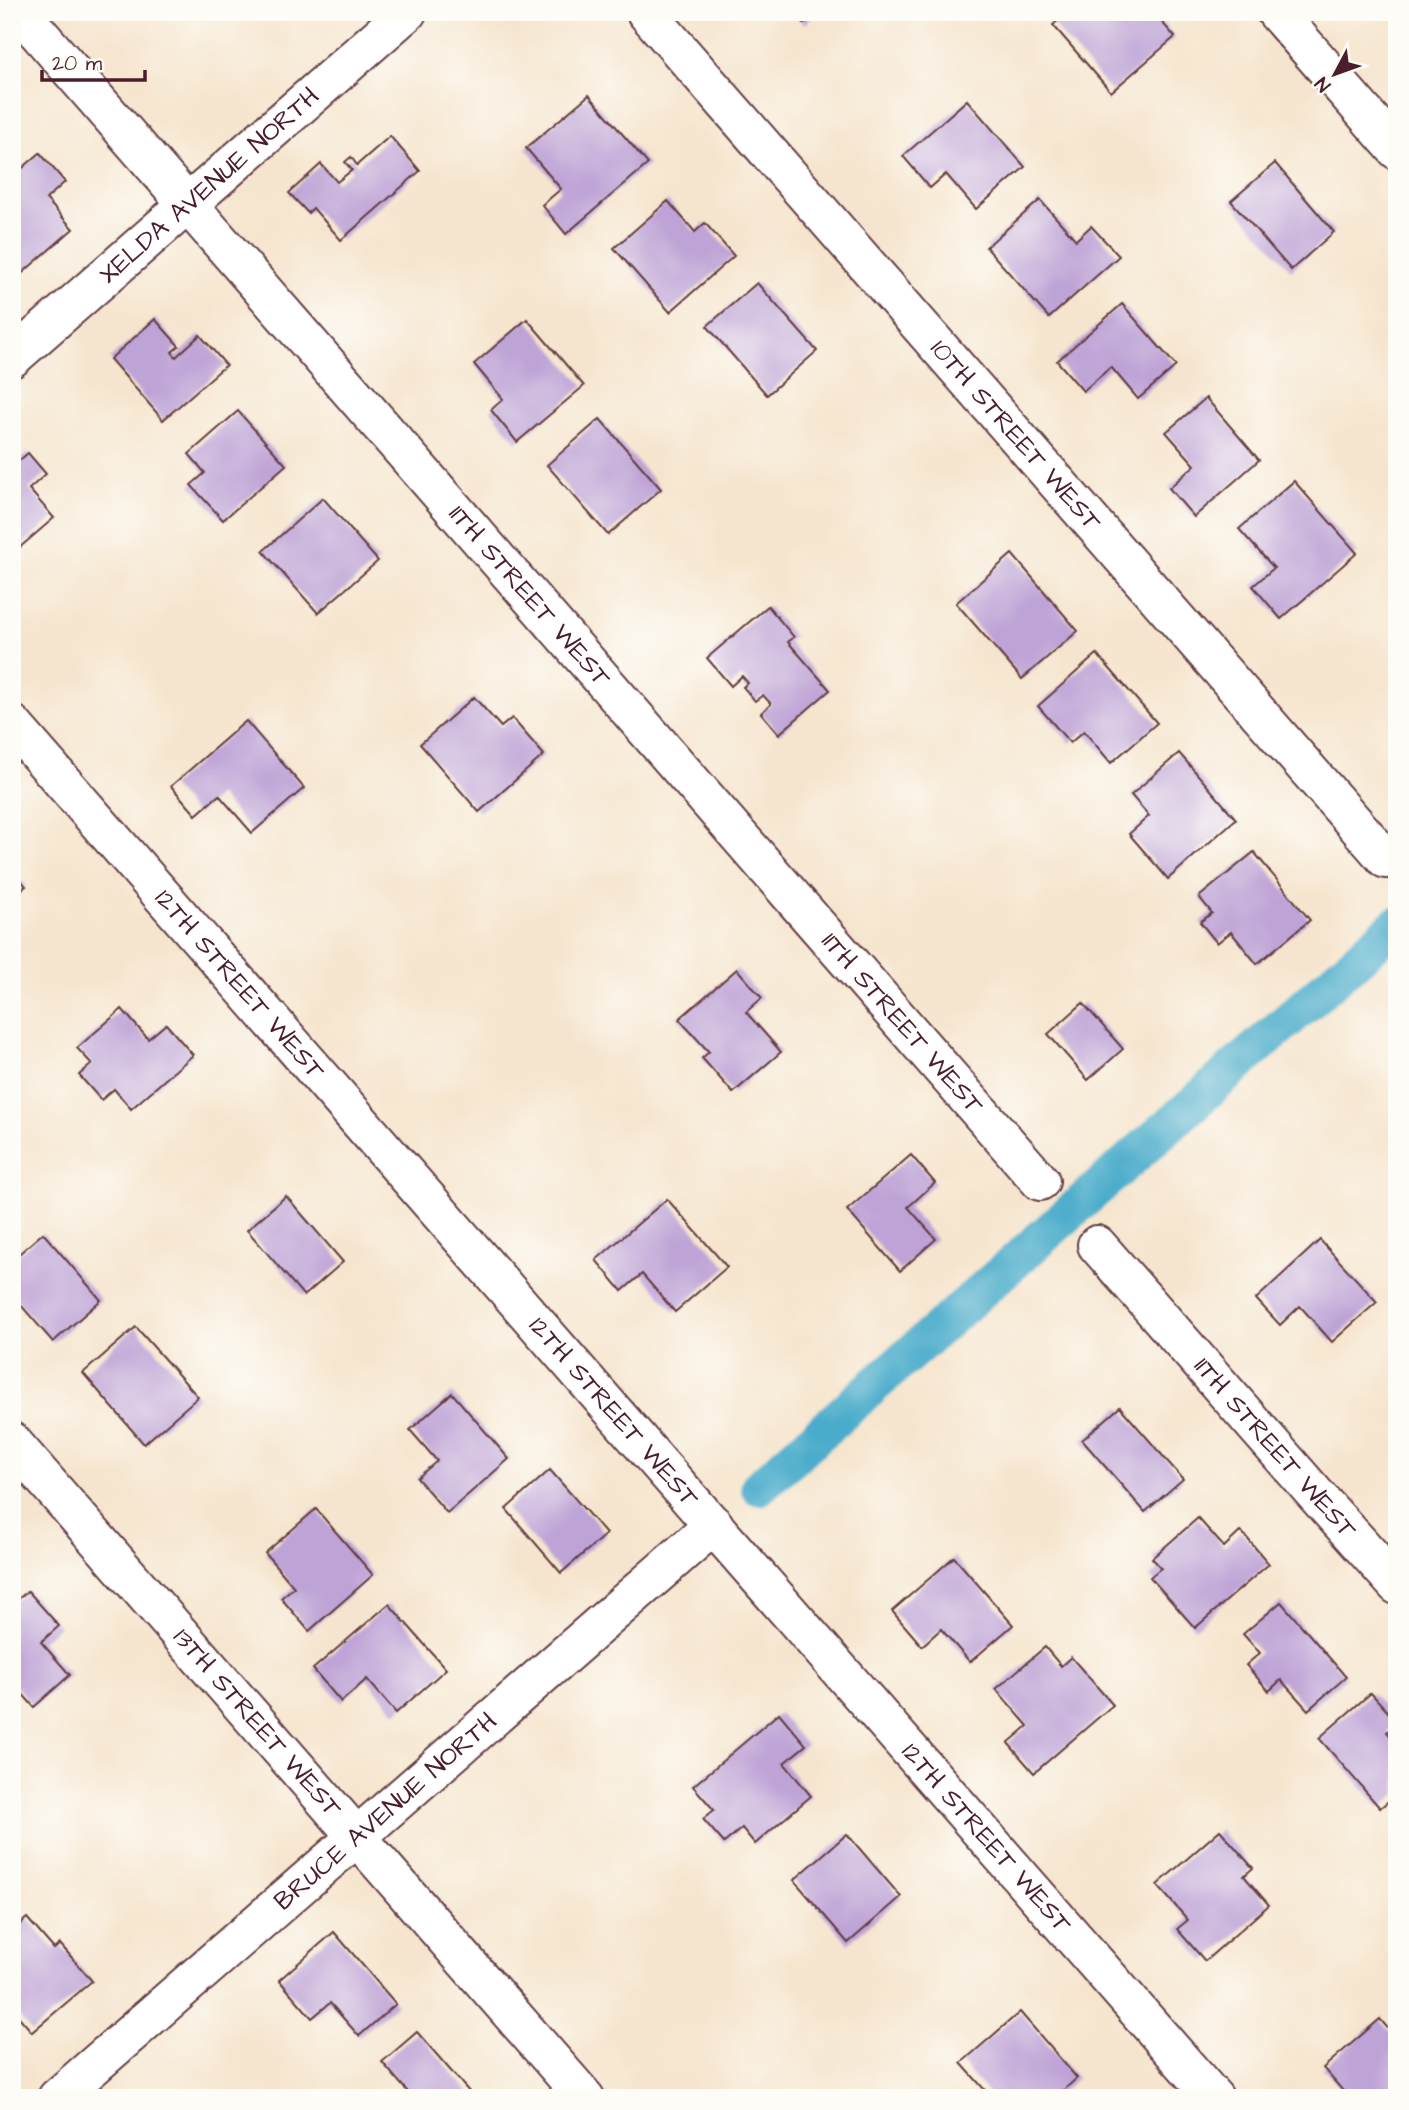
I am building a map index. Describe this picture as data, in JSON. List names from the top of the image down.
{
  "streets": {
    "street": [
      "XELDA AVENUE NORTH",
      "10TH STREET WEST",
      "11TH STREET WEST",
      "12TH STREET WEST",
      "13TH STREET WEST",
      "BRUCE AVENUE NORTH"
    ]
  },
  "crossings": [
    ["XELDA AVENUE NORTH", "11TH STREET WEST"],
    ["12TH STREET WEST", "BRUCE AVENUE NORTH"],
    ["13TH STREET WEST", "BRUCE AVENUE NORTH"]
  ],
  "scale_bar": "20 m",
  "north": "bottom left"
}
